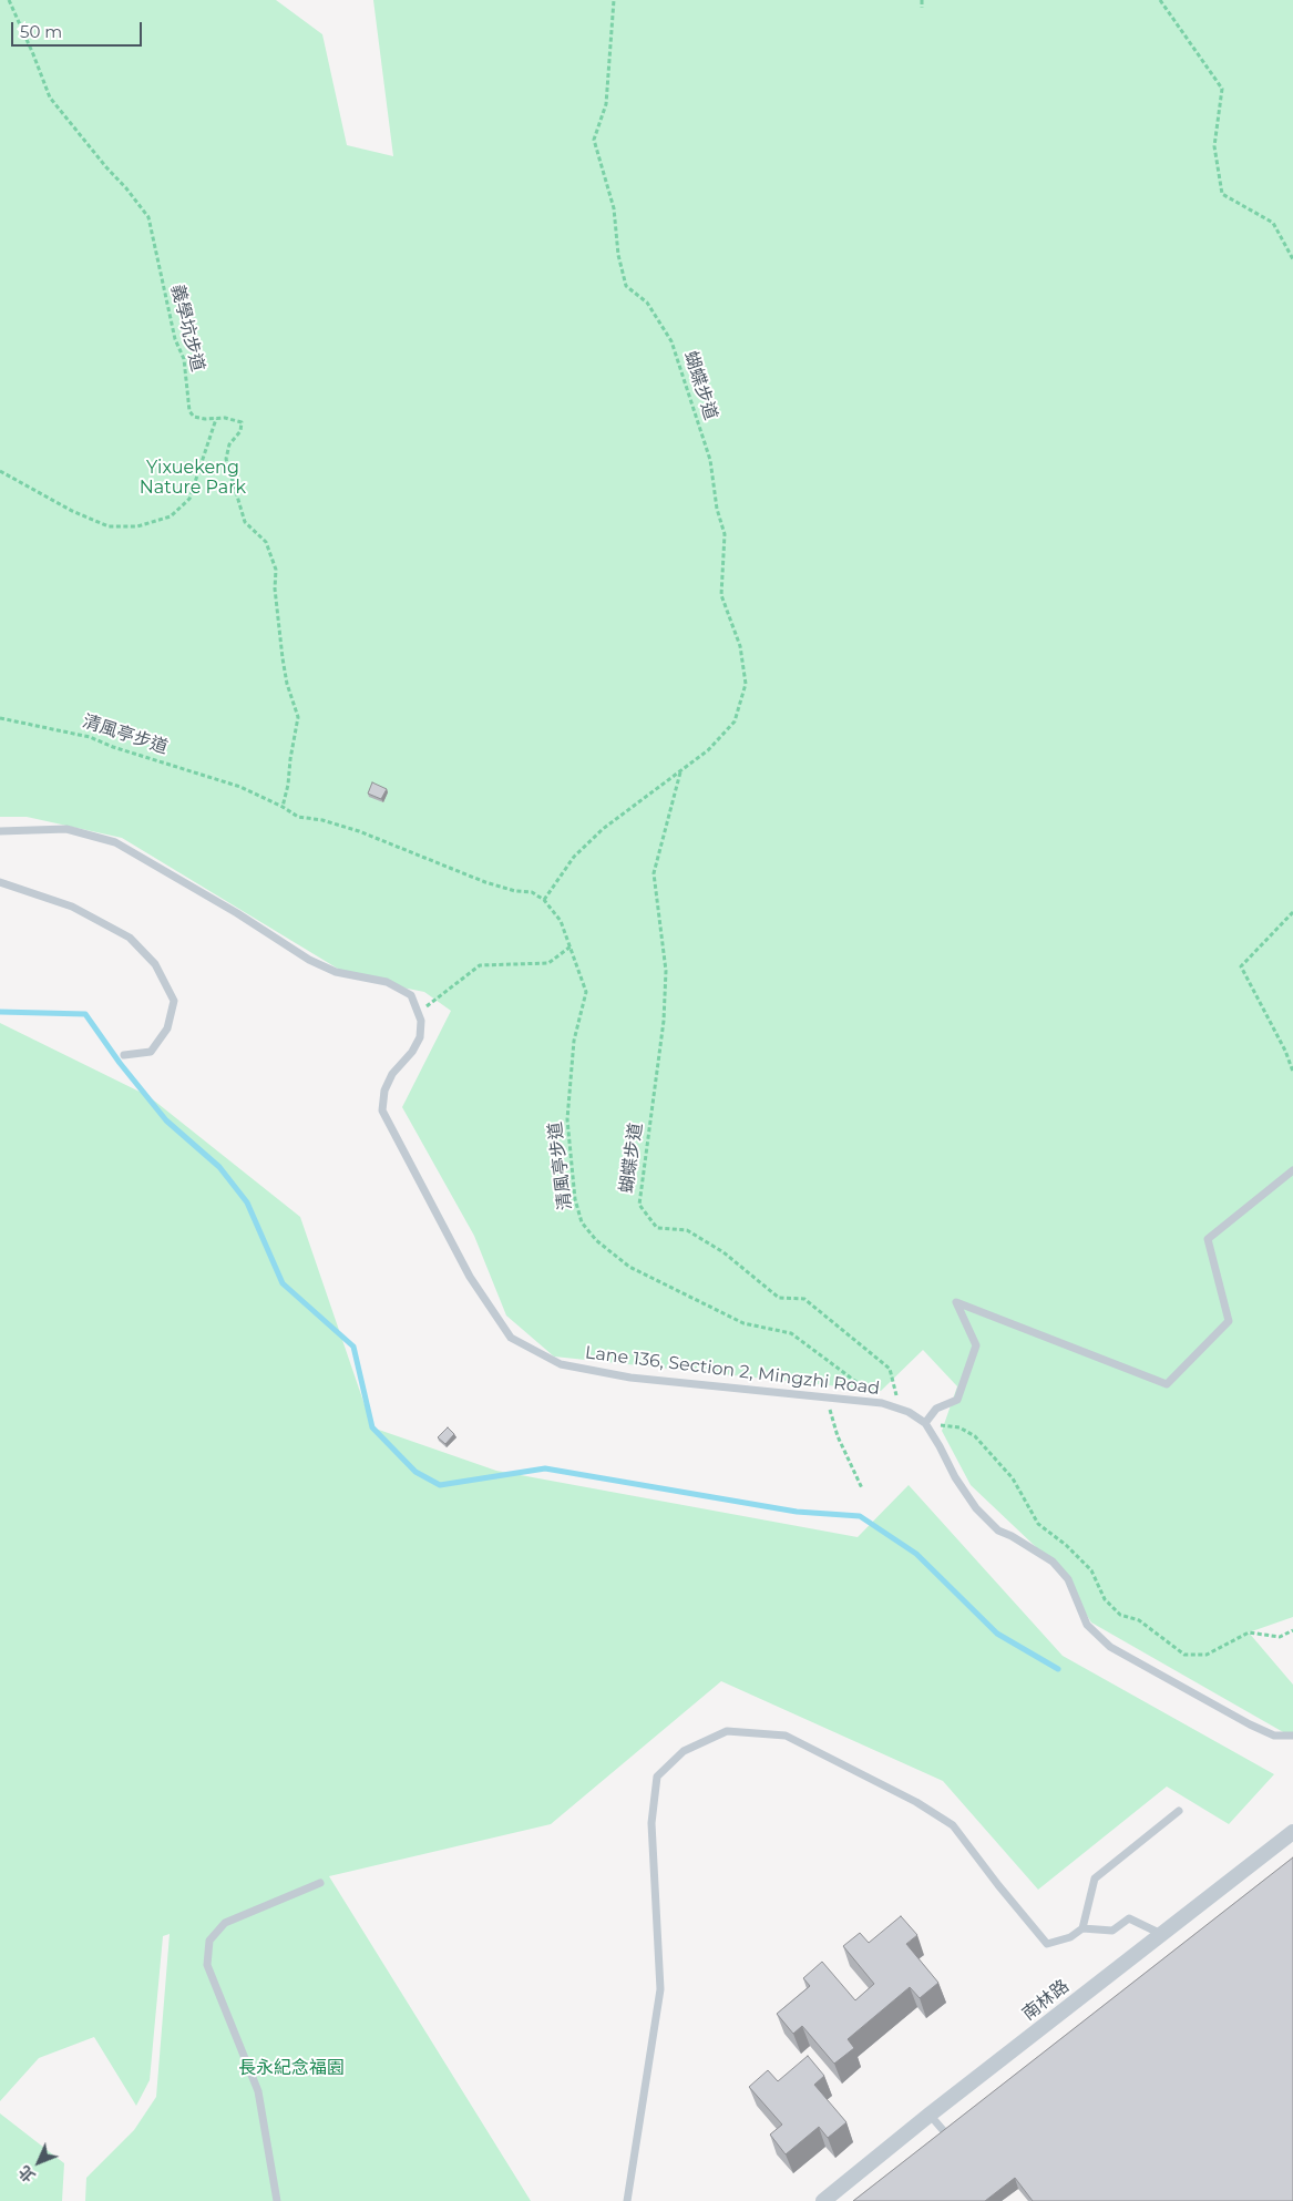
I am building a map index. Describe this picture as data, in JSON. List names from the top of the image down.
{
  "streets": {
    "street": ["南林路"],
    "lane": ["Lane 136, Section 2, Mingzhi Road"],
    "path": ["義學坑步道", "蝴蝶步道", "清風亭步道"]
  },
  "crossings": [
    ["義學坑步道", "清風亭步道"],
    ["蝴蝶步道", "清風亭步道"],
    ["蝴蝶步道", "Lane 136, Section 2, Mingzhi Road"],
    ["清風亭步道", "Lane 136, Section 2, Mingzhi Road"]
  ],
  "parks": ["Yixuekeng Nature Park", "長永紀念福園"],
  "scale_bar": "50 m",
  "north": "bottom left"
}
